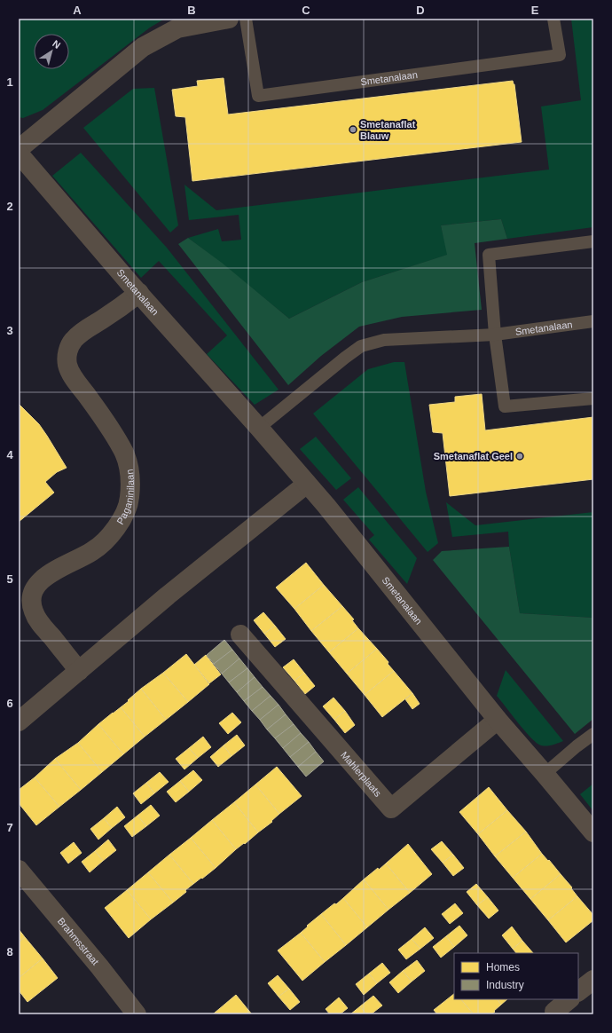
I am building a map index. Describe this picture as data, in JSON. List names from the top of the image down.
{
  "streets": {
    "street": [
      "Smetanalaan",
      "Paganinilaan",
      "Mahlerplaats",
      "Brahmsstraat"
    ]
  },
  "crossings": [
    ["Smetanalaan", "Paganinilaan"],
    ["Smetanalaan", "Mahlerplaats"]
  ],
  "places": ["Smetanaflat Blauw", "Smetanaflat Geel"],
  "legend": ["Homes", "Industry"],
  "north": "top right",
  "grid": {
    "columns": [
      "A",
      "B",
      "C",
      "D",
      "E"
    ],
    "rows": [
      "1",
      "2",
      "3",
      "4",
      "5",
      "6",
      "7",
      "8"
    ]
  }
}
